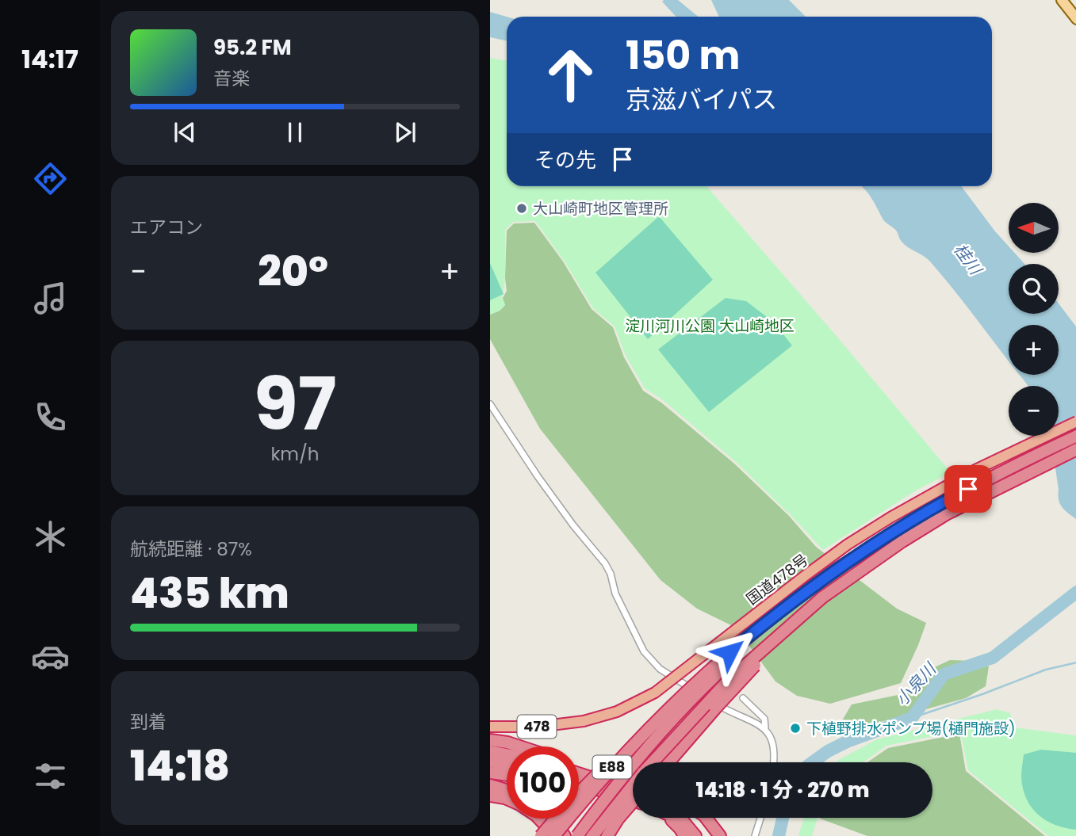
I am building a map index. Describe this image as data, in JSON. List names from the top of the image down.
{
  "streets": {
    "highway": ["国道478号", "478", "E88"]
  },
  "water": ["桂川", "小泉川"],
  "parks": ["淀川河川公園 大山崎地区"],
  "places": ["大山崎町地区管理所", "下植野排水ポンプ場(樋門施設)"],
  "north": "left",
  "page": {
    "tabs": "14:17",
    "turn": ["150 m", "京滋バイパス"],
    "song": ["95.2 FM", "音楽"],
    "then": "その先",
    "tile": [
      "エアコン",
      ["97", "km/h"],
      ["航続距離 · 87%", "435 km"],
      ["到着", "14:18"]
    ],
    "map_buttons": ["+", "−"],
    "heat": ["−", "20°", "+"],
    "limit": "100",
    "trip": "14:18 · 1 分 · 270 m"
  }
}
